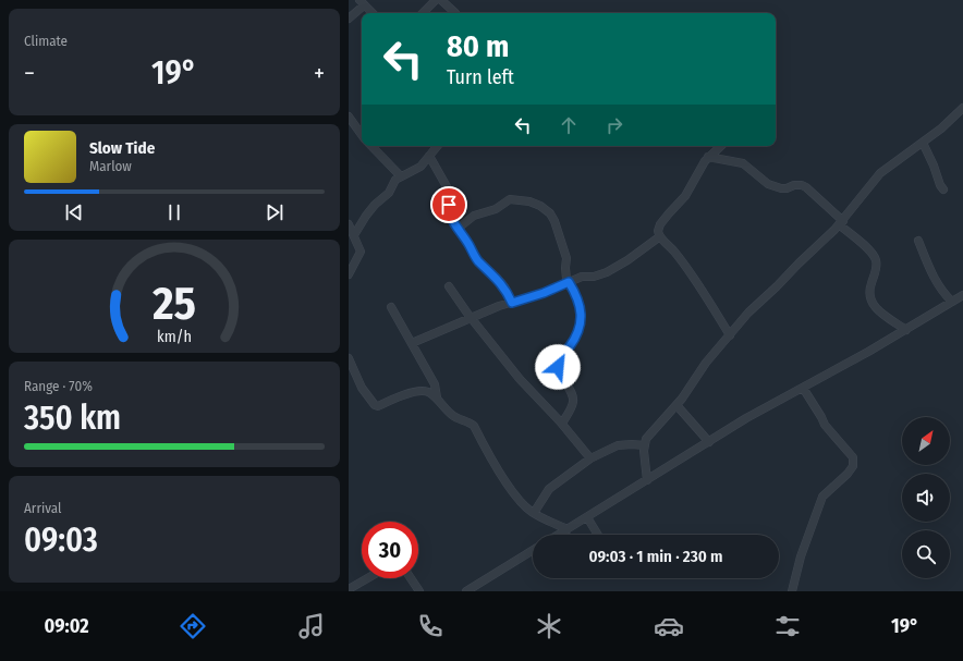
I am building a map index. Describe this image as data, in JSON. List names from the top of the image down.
{
  "north": "top right",
  "page": {
    "tile": [
      "Climate",
      ["Range · 70%", "350 km"],
      ["Arrival", "09:03"]
    ],
    "turn": ["80 m", "Turn left"],
    "heat": ["−", "19°", "+"],
    "song": ["Slow Tide", "Marlow"],
    "limit": "30",
    "trip": "09:03 · 1 min · 230 m",
    "tabs": ["09:02", "19°"],
    "gauge": ["25", "km/h"]
  }
}
